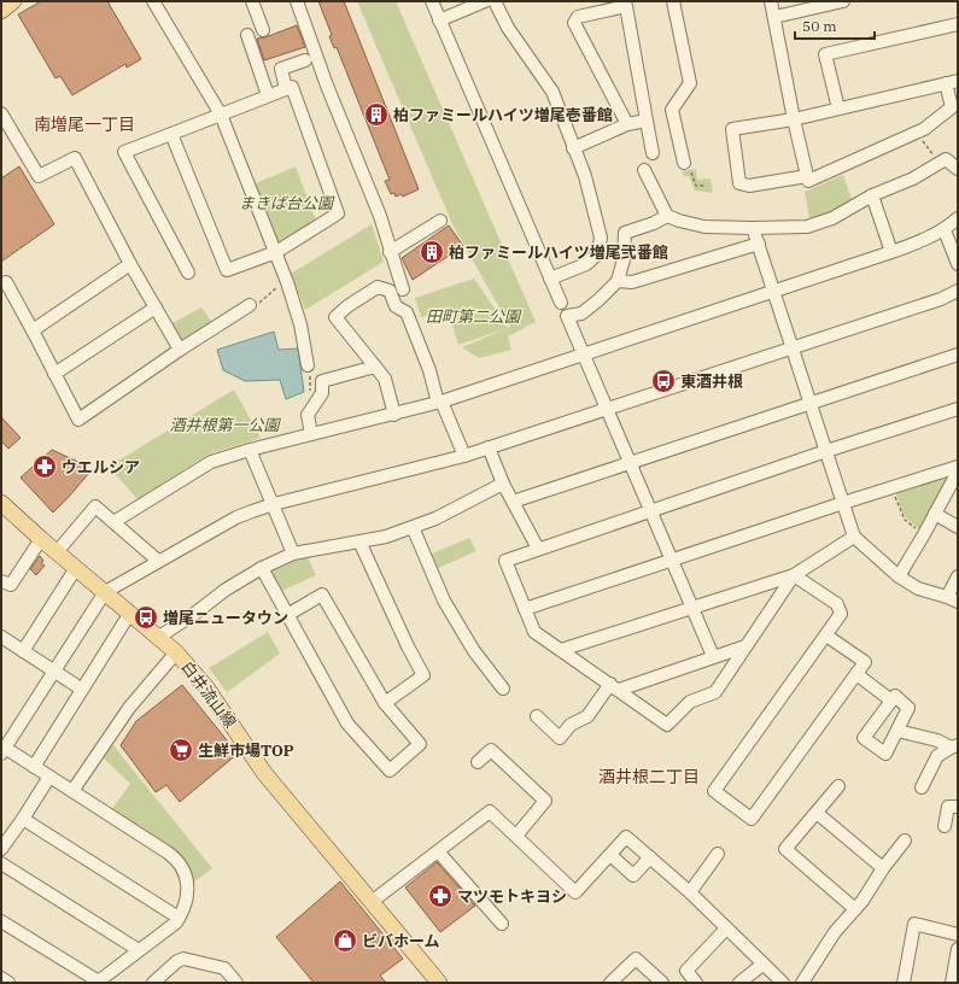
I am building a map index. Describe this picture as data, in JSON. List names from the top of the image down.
{
  "streets": {
    "main road": ["白井流山線"]
  },
  "districts": ["南増尾一丁目", "酒井根二丁目"],
  "parks": ["まきば台公園", "田町第二公園", "酒井根第一公園"],
  "places": {
    "building": ["柏ファミールハイツ増尾壱番館", "柏ファミールハイツ増尾弐番館"],
    "bus stop": ["東酒井根", "増尾ニュータウン"],
    "pharmacy": ["ウエルシア", "マツモトキヨシ"],
    "supermarket": ["生鮮市場TOP"],
    "shop": ["ビバホーム"]
  },
  "scale_bar": "50 m"
}
